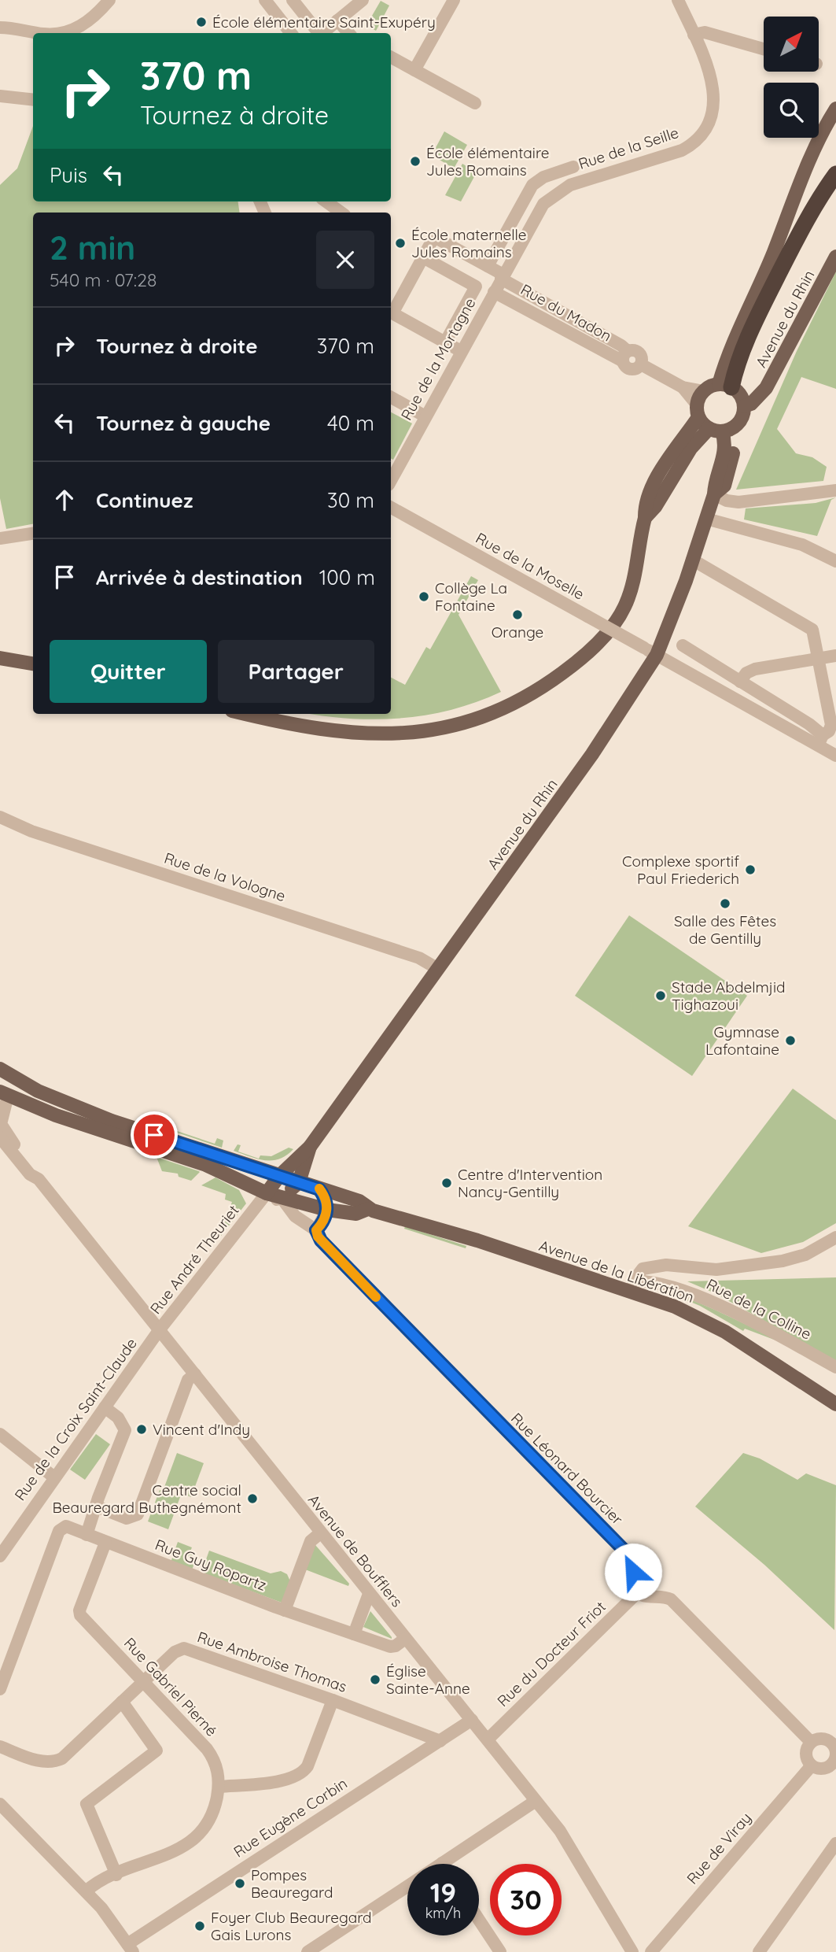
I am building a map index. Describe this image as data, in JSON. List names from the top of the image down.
{
  "streets": {
    "main road": ["Avenue du Rhin", "Avenue de la Libération"],
    "street": [
      "Rue de la Seille",
      "Rue du Madon",
      "Rue de la Mortagne",
      "Rue de la Moselle",
      "Rue de la Vologne",
      "Rue André Theuriet",
      "Rue de la Colline",
      "Rue de la Croix Saint-Claude",
      "Rue Léonard Bourcier",
      "Avenue de Boufflers",
      "Rue Guy Ropartz",
      "Rue du Docteur Friot",
      "Rue Ambroise Thomas",
      "Rue Gabriel Pierné",
      "Rue Eugène Corbin",
      "Rue de Viray"
    ]
  },
  "crossings": [
    ["Rue de la Seille", "Rue du Madon"],
    ["Rue de la Seille", "Rue de la Mortagne"],
    ["Rue du Madon", "Rue de la Mortagne"],
    ["Avenue du Rhin", "Rue de la Moselle"],
    ["Avenue du Rhin", "Rue de la Vologne"],
    ["Avenue du Rhin", "Avenue de la Libération"],
    ["Rue André Theuriet", "Avenue de la Libération"],
    ["Rue André Theuriet", "Rue de la Croix Saint-Claude"],
    ["Rue André Theuriet", "Rue Léonard Bourcier"],
    ["Rue André Theuriet", "Avenue de Boufflers"],
    ["Avenue de la Libération", "Rue de la Colline"],
    ["Avenue de la Libération", "Rue Léonard Bourcier"],
    ["Avenue de la Libération", "Avenue de Boufflers"],
    ["Rue de la Croix Saint-Claude", "Avenue de Boufflers"],
    ["Rue Léonard Bourcier", "Rue du Docteur Friot"],
    ["Avenue de Boufflers", "Rue Guy Ropartz"],
    ["Avenue de Boufflers", "Rue du Docteur Friot"],
    ["Avenue de Boufflers", "Rue Eugène Corbin"],
    ["Rue Guy Ropartz", "Rue Gabriel Pierné"],
    ["Rue Ambroise Thomas", "Rue Gabriel Pierné"],
    ["Rue Ambroise Thomas", "Rue Eugène Corbin"]
  ],
  "places": [
    "École élémentaire Saint-Exupéry",
    "École élémentaire Jules Romains",
    "École maternelle Jules Romains",
    "Collège La Fontaine",
    "Orange",
    "Complexe sportif Paul Friederich",
    "Salle des Fêtes de Gentilly",
    "Stade Abdelmjid Tighazoui",
    "Gymnase Lafontaine",
    "Centre d'Intervention Nancy-Gentilly",
    "Vincent d'Indy",
    "Centre social Beauregard Buthegnémont",
    "Église Sainte-Anne",
    "Pompes Beauregard",
    "Foyer Club Beauregard Gais Lurons"
  ],
  "north": "top right",
  "page": {
    "turn": ["370 m", "Tournez à droite"],
    "then": "Puis",
    "heading": ["2 min", "540 m · 07:28"],
    "list": [
      {
        "name": "Tournez à droite",
        "value": "370 m"
      },
      {
        "name": "Tournez à gauche",
        "value": "40 m"
      },
      {
        "name": "Continuez",
        "value": "30 m"
      },
      {
        "name": "Arrivée à destination",
        "value": "100 m"
      }
    ],
    "buttons": ["Quitter", "Partager"],
    "speed": "19 km/h",
    "limit": "30"
  }
}
